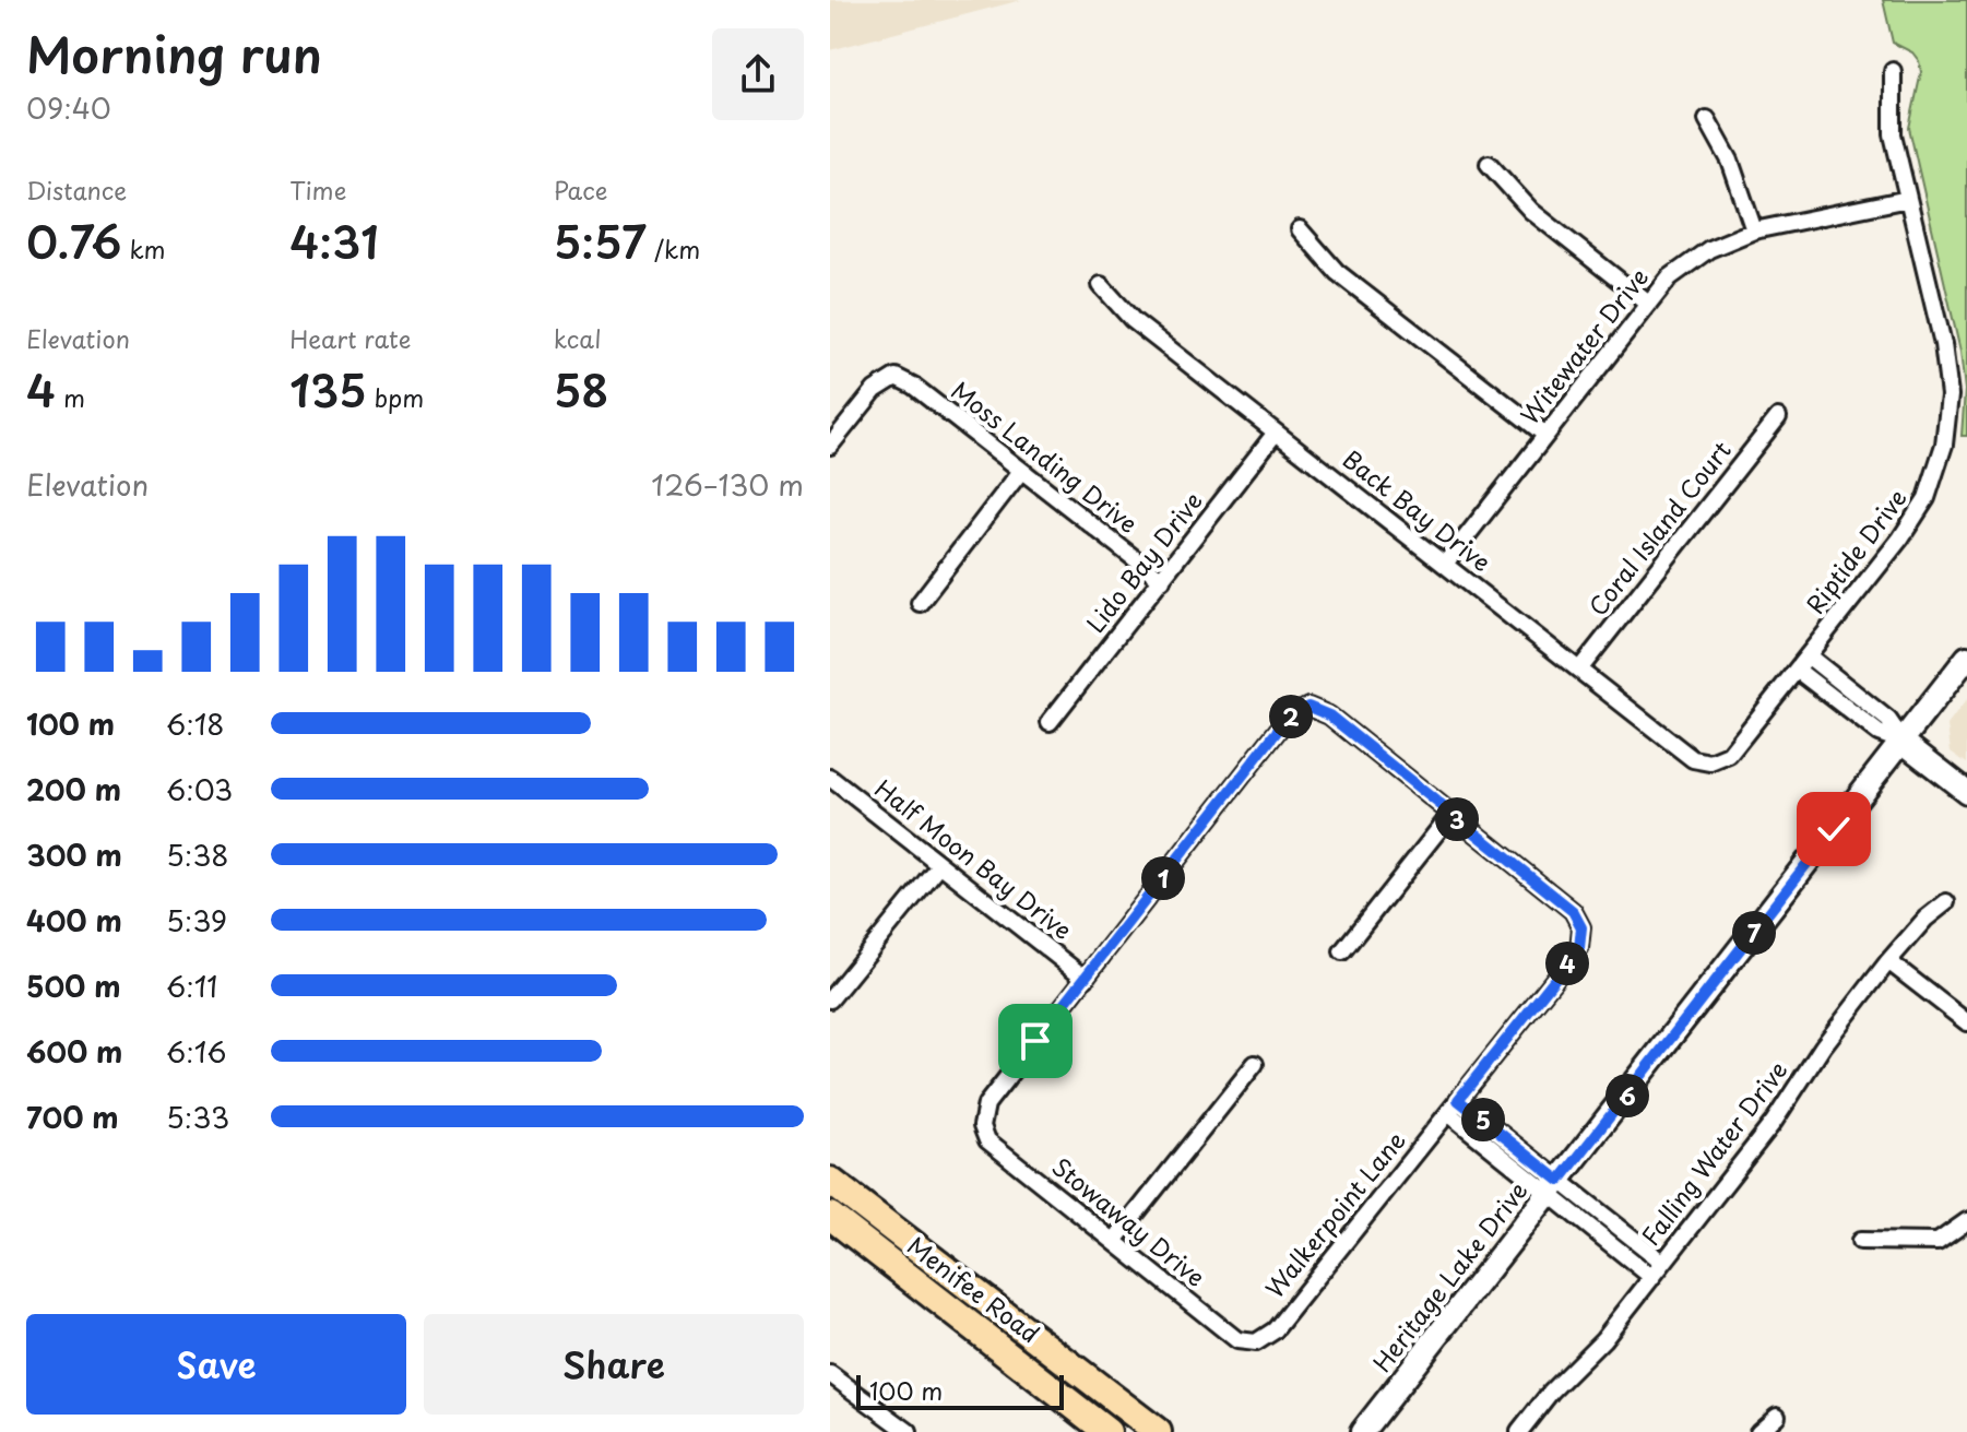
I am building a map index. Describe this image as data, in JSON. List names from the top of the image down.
{
  "streets": {
    "main road": ["Menifee Road"],
    "street": [
      "Witewater Drive",
      "Moss Landing Drive",
      "Back Bay Drive",
      "Coral Island Court",
      "Riptide Drive",
      "Lido Bay Drive",
      "Half Moon Bay Drive",
      "Falling Water Drive",
      "Walkerpoint Lane",
      "Stowaway Drive",
      "Heritage Lake Drive"
    ]
  },
  "crossings": [
    ["Witewater Drive", "Back Bay Drive"],
    ["Witewater Drive", "Riptide Drive"],
    ["Moss Landing Drive", "Lido Bay Drive"],
    ["Back Bay Drive", "Coral Island Court"],
    ["Back Bay Drive", "Riptide Drive"],
    ["Back Bay Drive", "Lido Bay Drive"],
    ["Half Moon Bay Drive", "Stowaway Drive"],
    ["Walkerpoint Lane", "Stowaway Drive"]
  ],
  "scale_bar": "100 m",
  "page": {
    "heading": ["Morning run", "09:40"],
    "stats": [
      ["Distance", "0.76 km"],
      ["Time", "4:31"],
      ["Pace", "5:57 /km"],
      ["Elevation", "4 m"],
      ["Heart rate", "135 bpm"],
      ["kcal", "58"]
    ],
    "chart": ["Elevation", "126–130 m"],
    "list": [
      {
        "name": "100 m",
        "note": "6:18"
      },
      {
        "name": "200 m",
        "note": "6:03"
      },
      {
        "name": "300 m",
        "note": "5:38"
      },
      {
        "name": "400 m",
        "note": "5:39"
      },
      {
        "name": "500 m",
        "note": "6:11"
      },
      {
        "name": "600 m",
        "note": "6:16"
      },
      {
        "name": "700 m",
        "note": "5:33"
      }
    ],
    "pins": [
      "2",
      "3",
      "1",
      "7",
      "4",
      "6",
      "5"
    ],
    "buttons": ["Save", "Share"],
    "scale": "100 m"
  }
}
